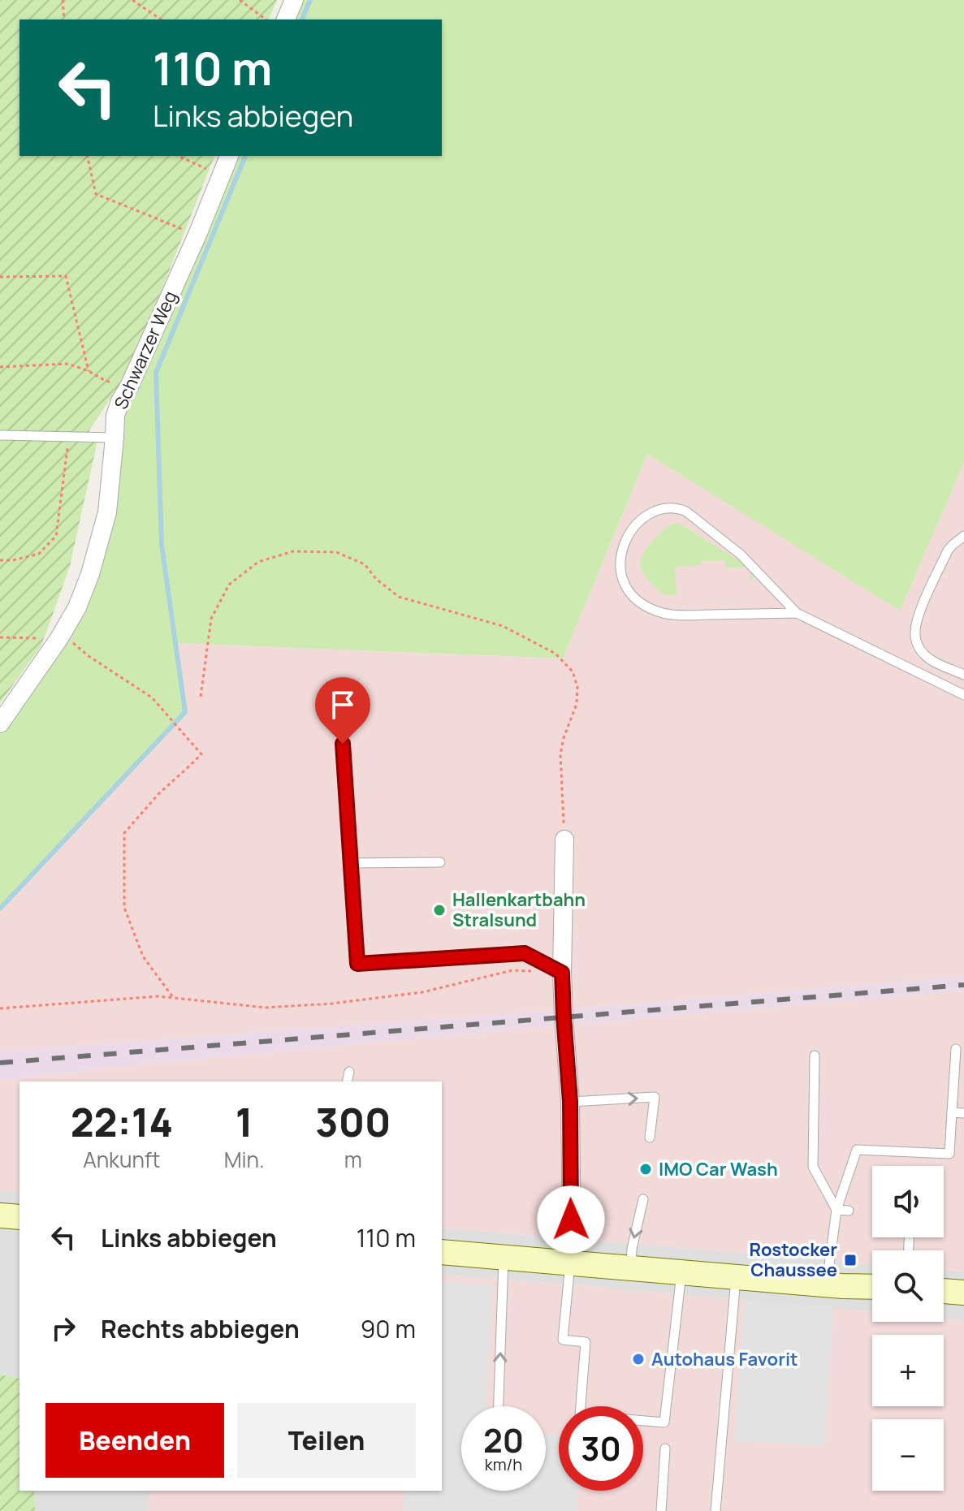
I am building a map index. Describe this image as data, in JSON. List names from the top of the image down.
{
  "streets": {
    "street": ["Schwarzer Weg"]
  },
  "places": {
    "other": ["Hallenkartbahn Stralsund", "IMO Car Wash", "Autohaus Favorit"],
    "transit": ["Rostocker Chaussee"]
  },
  "page": {
    "turn": ["110 m", "Links abbiegen"],
    "eta": [
      "22:14",
      "Ankunft",
      "1",
      "Min.",
      "300",
      "m"
    ],
    "map_buttons": ["+", "−"],
    "list": [
      {
        "name": "Links abbiegen",
        "value": "110 m"
      },
      {
        "name": "Rechts abbiegen",
        "value": "90 m"
      }
    ],
    "buttons": ["Beenden", "Teilen"],
    "speed": "20 km/h",
    "limit": "30"
  }
}
